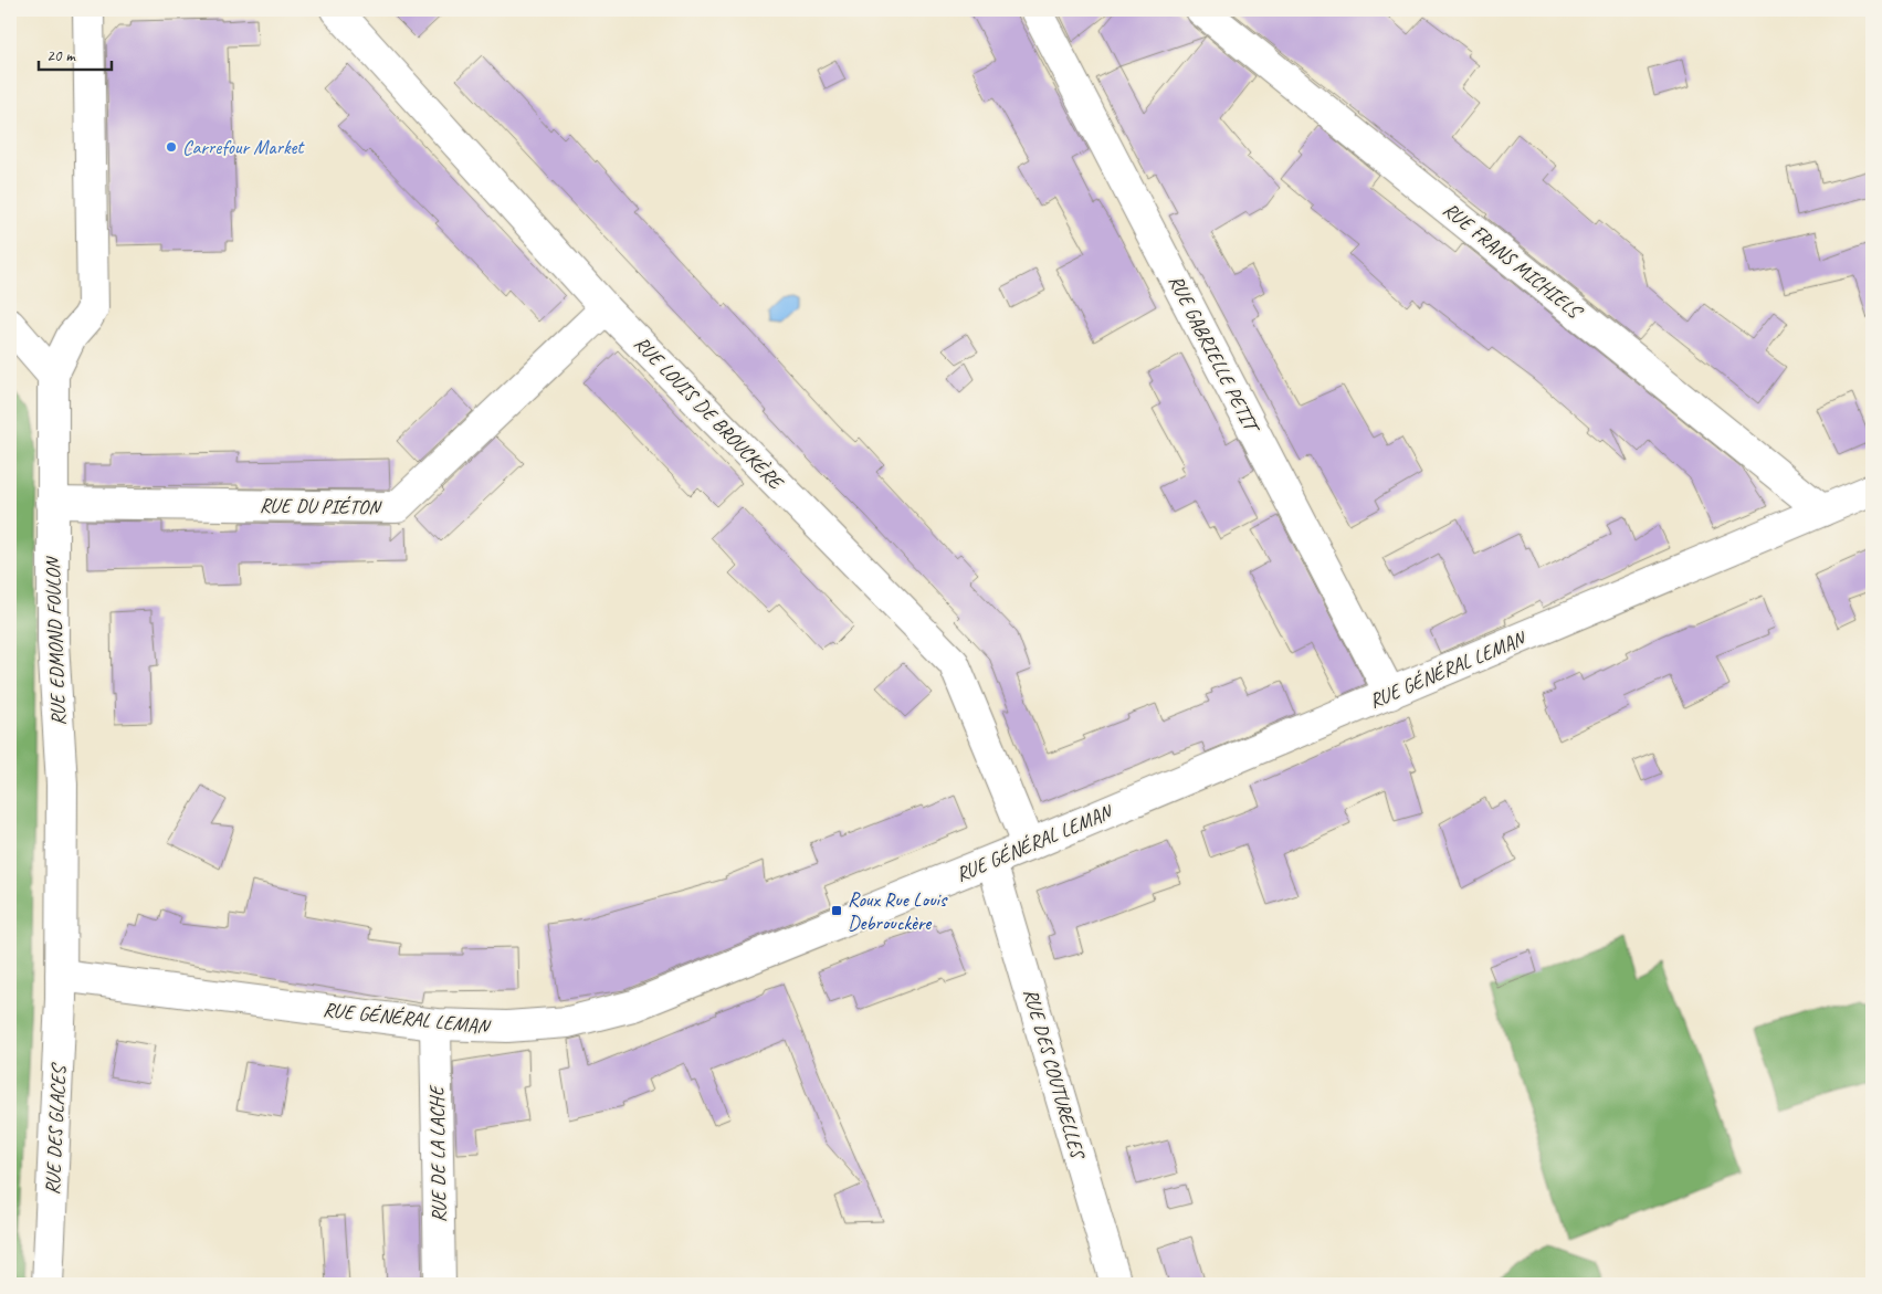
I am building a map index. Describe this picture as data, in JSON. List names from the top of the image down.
{
  "streets": {
    "street": [
      "RUE FRANS MICHIELS",
      "RUE GABRIELLE PETIT",
      "RUE LOUIS DE BROUCKÈRE",
      "RUE DU PIÉTON",
      "RUE EDMOND FOULON",
      "RUE GÉNÉRAL LEMAN",
      "RUE DES COUTURELLES",
      "RUE DES GLACES",
      "RUE DE LA LACHE"
    ]
  },
  "crossings": [
    ["RUE FRANS MICHIELS", "RUE GÉNÉRAL LEMAN"],
    ["RUE GABRIELLE PETIT", "RUE GÉNÉRAL LEMAN"],
    ["RUE LOUIS DE BROUCKÈRE", "RUE DU PIÉTON"],
    ["RUE LOUIS DE BROUCKÈRE", "RUE GÉNÉRAL LEMAN"],
    ["RUE DU PIÉTON", "RUE EDMOND FOULON"],
    ["RUE EDMOND FOULON", "RUE GÉNÉRAL LEMAN"],
    ["RUE EDMOND FOULON", "RUE DES GLACES"],
    ["RUE GÉNÉRAL LEMAN", "RUE DES COUTURELLES"],
    ["RUE GÉNÉRAL LEMAN", "RUE DES GLACES"],
    ["RUE GÉNÉRAL LEMAN", "RUE DE LA LACHE"]
  ],
  "places": {
    "other": ["Carrefour Market"],
    "transit": ["Roux Rue Louis Debrouckère"]
  },
  "scale_bar": "20 m"
}
